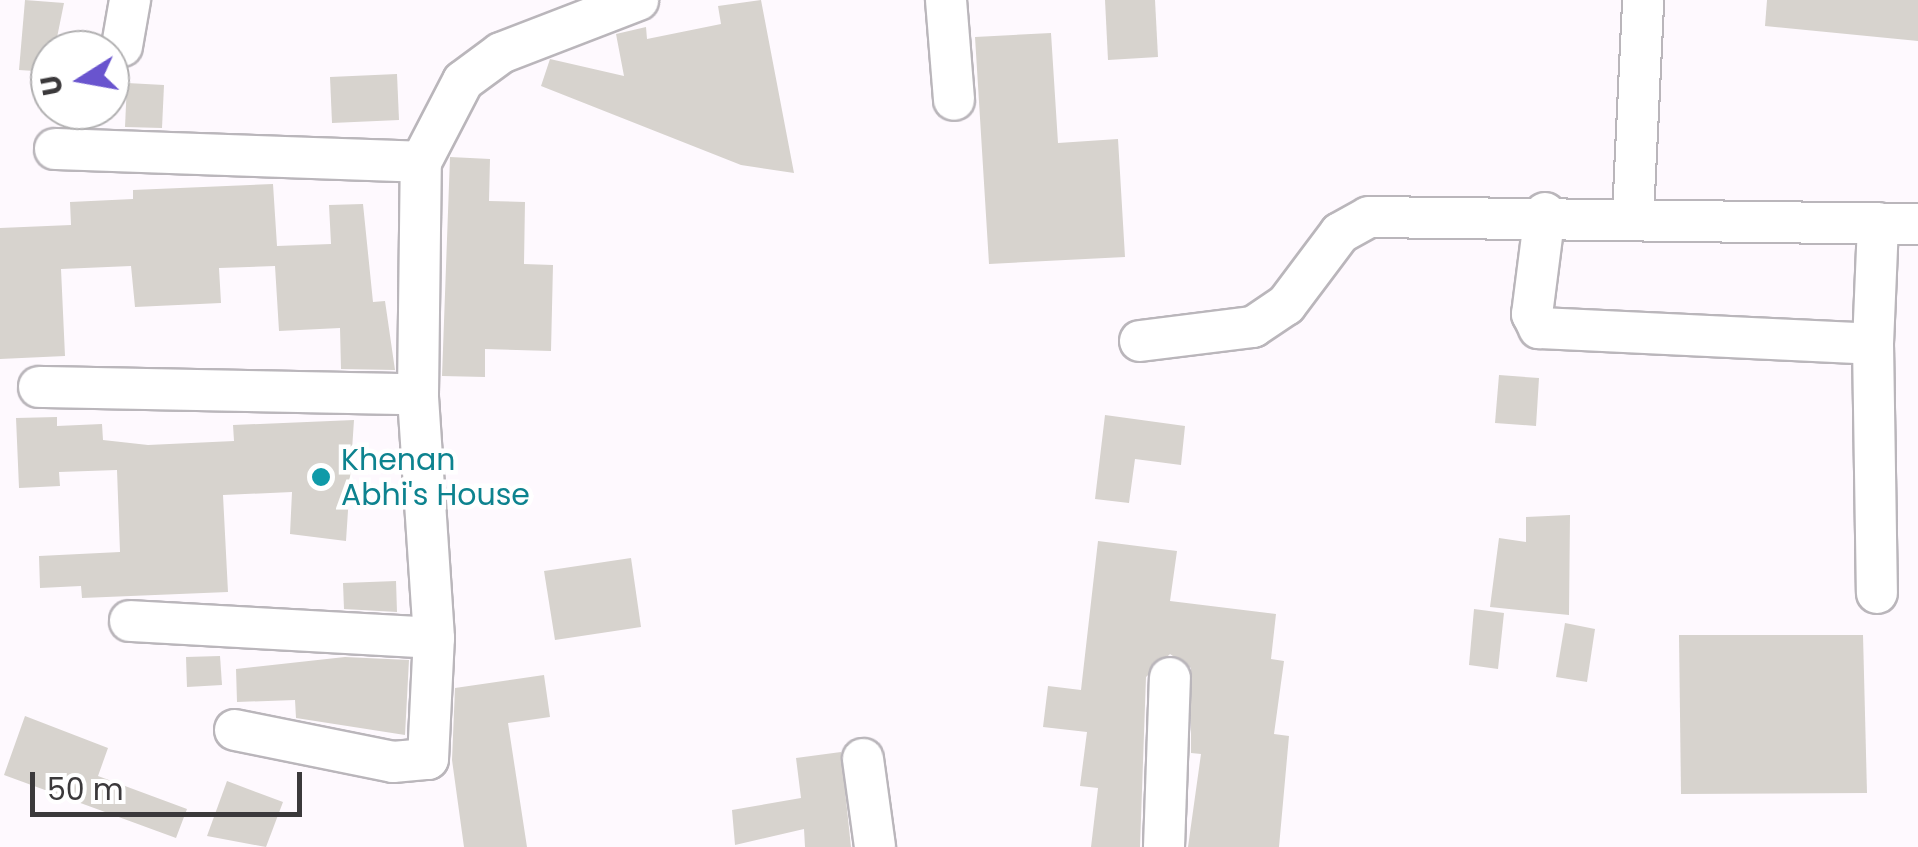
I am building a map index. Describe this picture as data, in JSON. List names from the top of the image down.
{
  "places": ["Khenan Abhi's House"],
  "scale_bar": "50 m",
  "north": "left"
}
